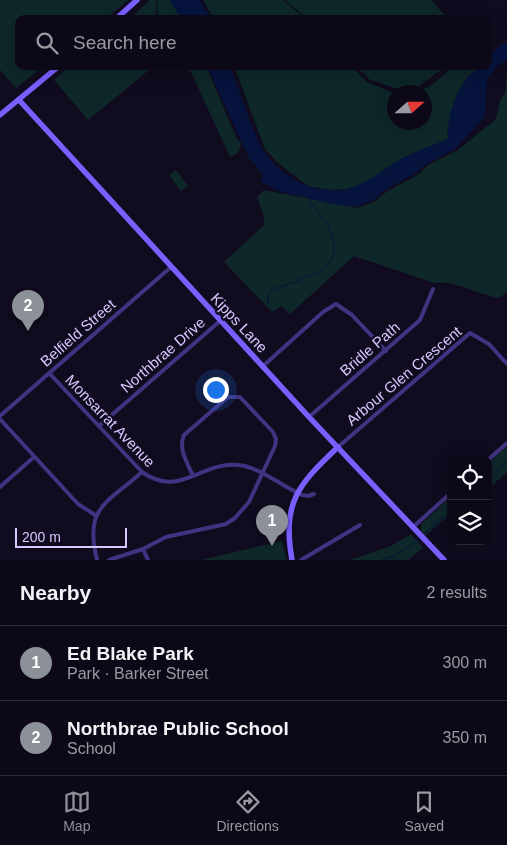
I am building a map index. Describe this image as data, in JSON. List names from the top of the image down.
{
  "streets": {
    "street": [
      "Kipps Lane",
      "Belfield Street",
      "Bridle Path",
      "Northbrae Drive",
      "Arbour Glen Crescent",
      "Monsarrat Avenue"
    ]
  },
  "crossings": [
    ["Kipps Lane", "Belfield Street"],
    ["Kipps Lane", "Bridle Path"],
    ["Kipps Lane", "Northbrae Drive"],
    ["Kipps Lane", "Arbour Glen Crescent"],
    ["Belfield Street", "Monsarrat Avenue"],
    ["Northbrae Drive", "Monsarrat Avenue"]
  ],
  "scale_bar": "200 m",
  "north": "right",
  "page": {
    "search": "Search here",
    "pins": ["2", "1"],
    "scale": "200 m",
    "heading": ["Nearby", "2 results"],
    "list": [
      {
        "mark": "1",
        "name": "Ed Blake Park",
        "note": "Park · Barker Street",
        "value": "300 m"
      },
      {
        "mark": "2",
        "name": "Northbrae Public School",
        "note": "School",
        "value": "350 m"
      }
    ],
    "nav": ["Map", "Directions", "Saved"]
  }
}
